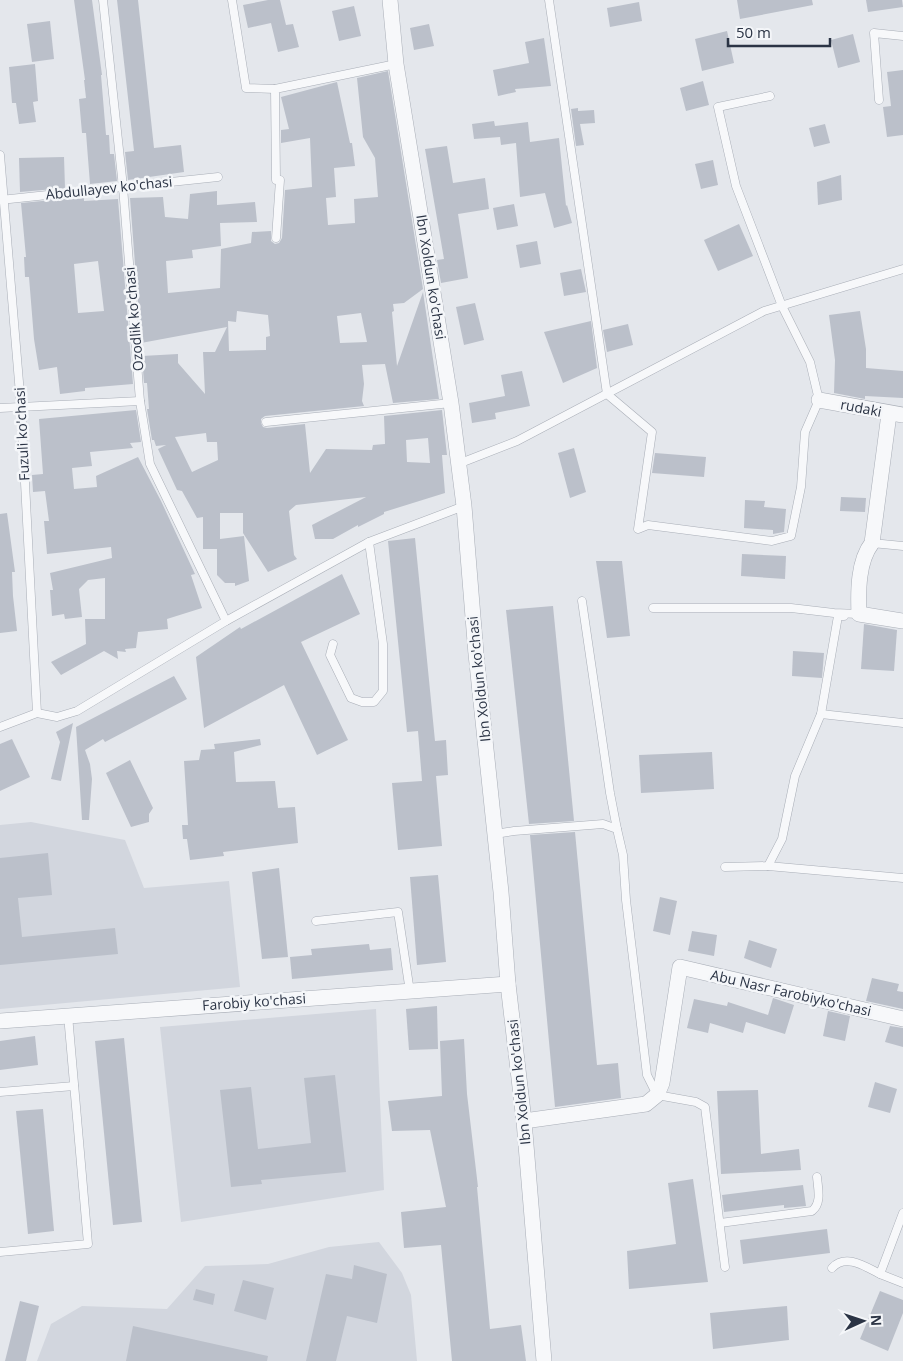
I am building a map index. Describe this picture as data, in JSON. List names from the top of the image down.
{
  "streets": {
    "street": [
      "Ibn Xoldun ko'chasi",
      "rudaki",
      "Abu Nasr Farobiyko'chasi",
      "Farobiy ko'chasi"
    ],
    "lane": ["Abdullayev ko'chasi", "Ozodlik ko'chasi", "Fuzuli ko'chasi"]
  },
  "crossings": [
    ["Abdullayev ko'chasi", "Ozodlik ko'chasi"],
    ["Abdullayev ko'chasi", "Fuzuli ko'chasi"],
    ["Ibn Xoldun ko'chasi", "Farobiy ko'chasi"]
  ],
  "scale_bar": "50 m",
  "north": "right"
}
